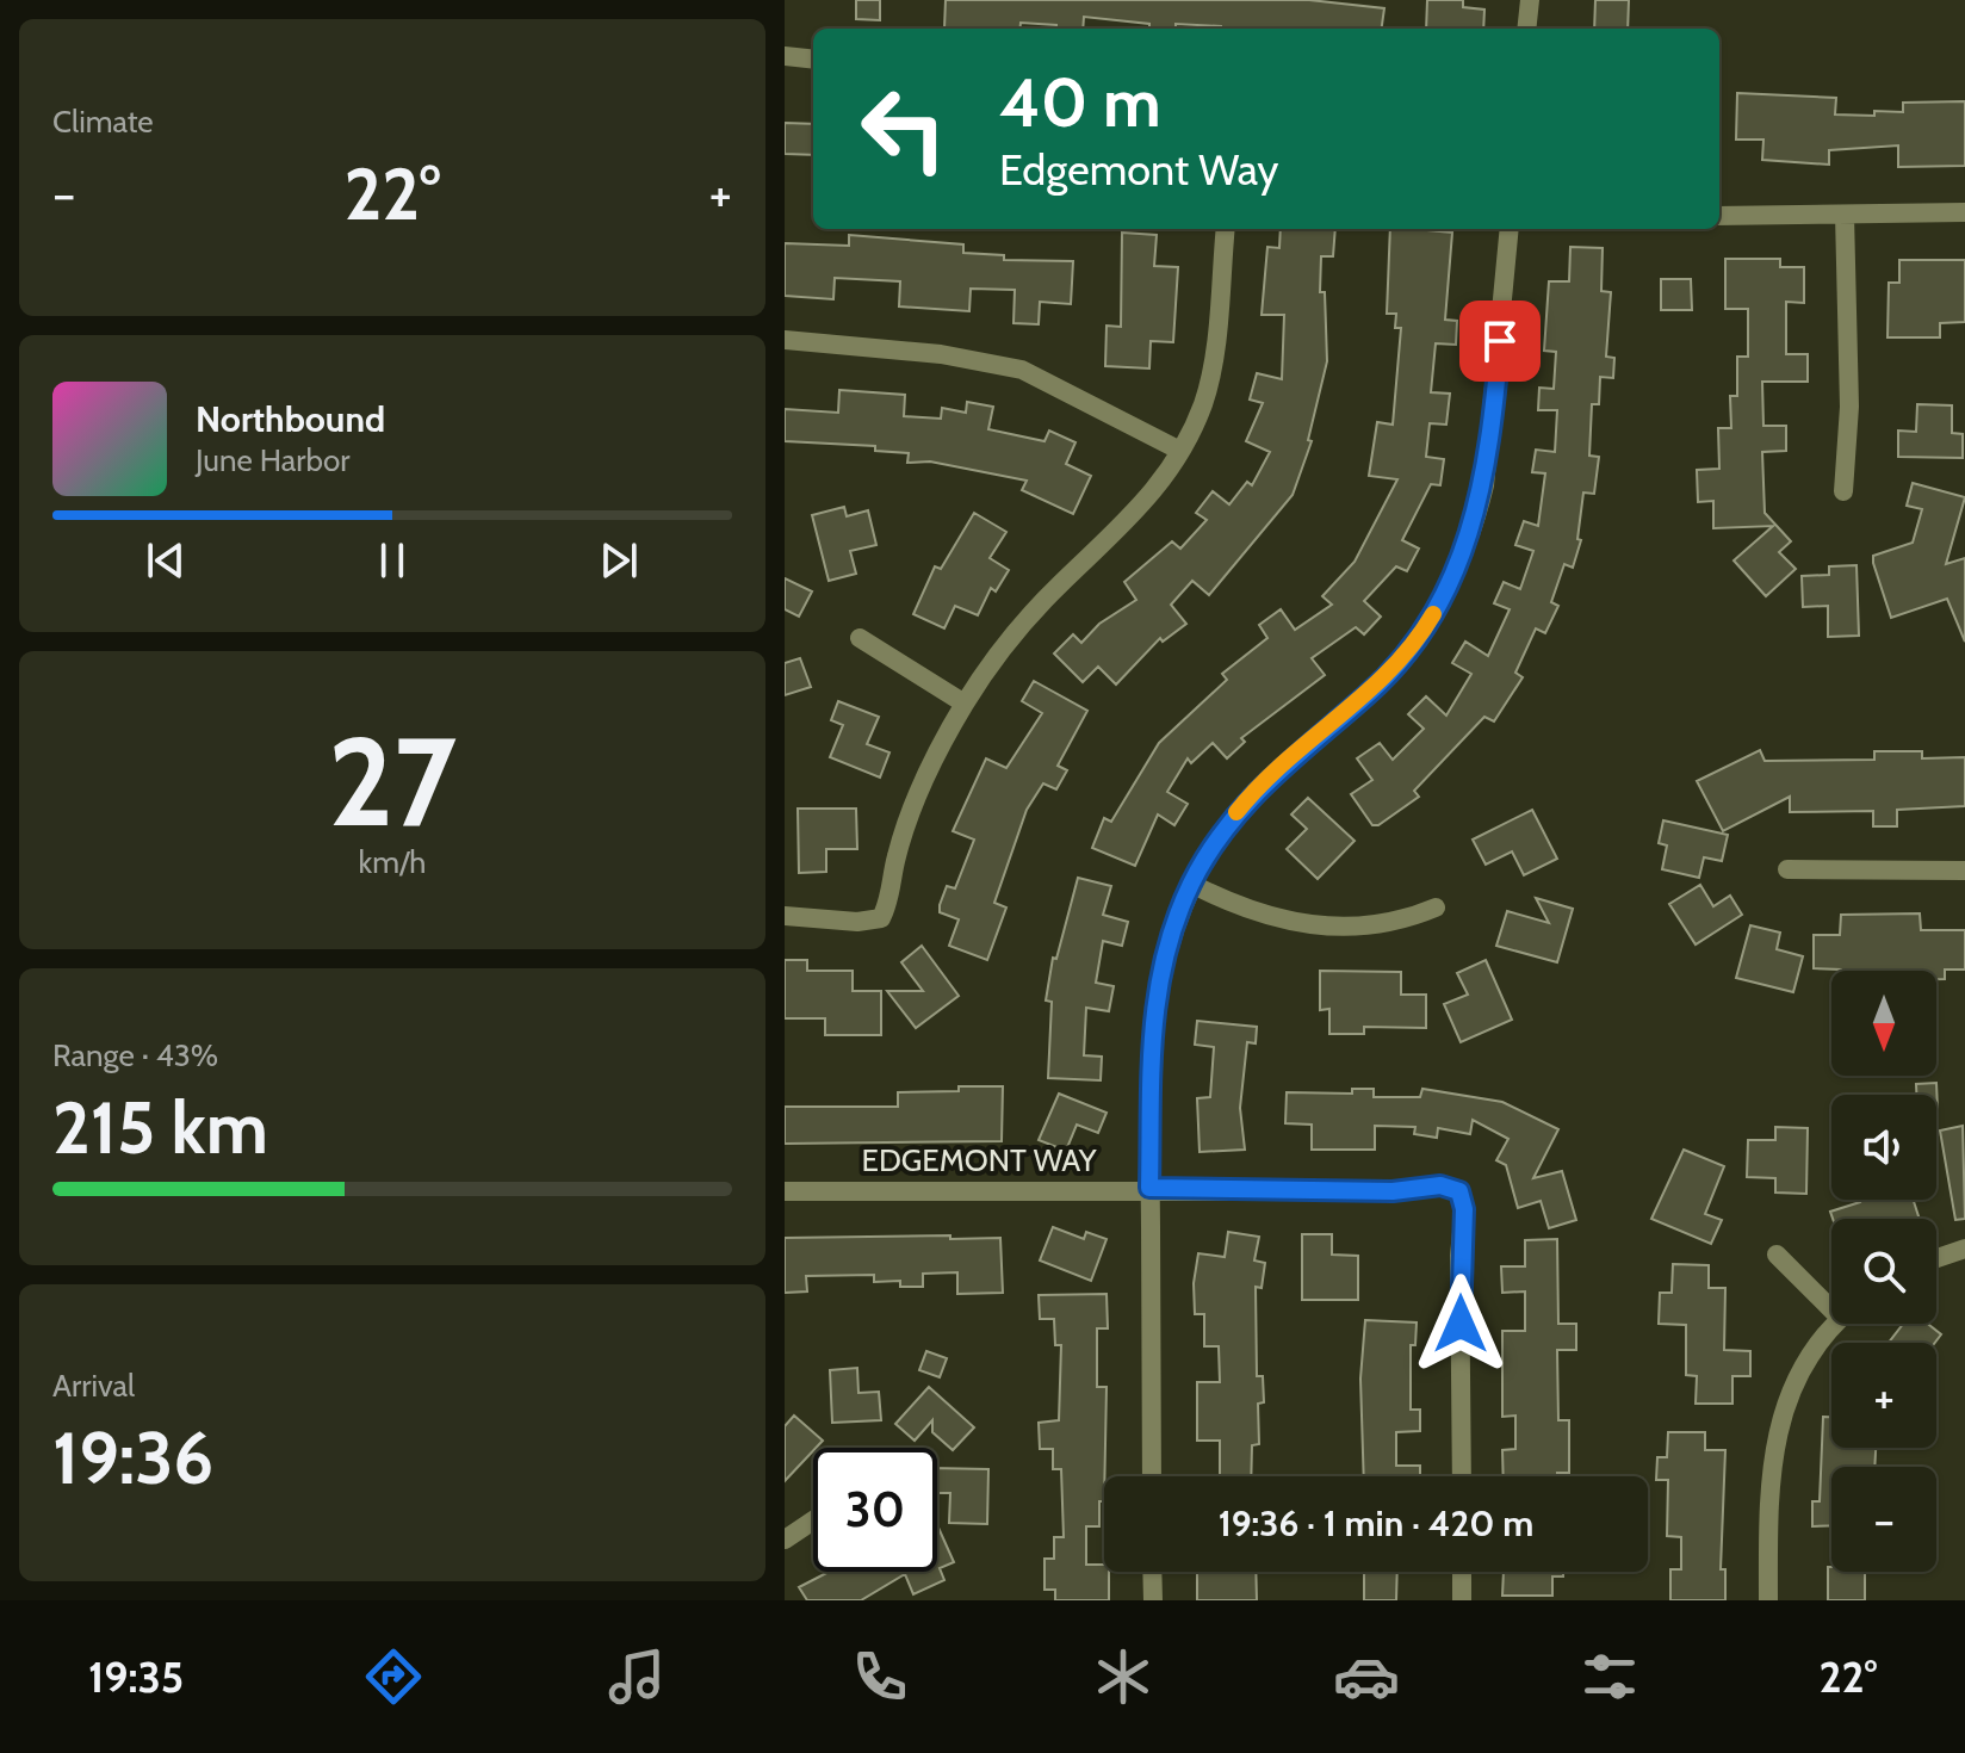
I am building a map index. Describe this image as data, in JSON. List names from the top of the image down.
{
  "streets": {
    "street": ["EDGEMONT WAY"]
  },
  "north": "bottom",
  "page": {
    "tile": [
      "Climate",
      ["27", "km/h"],
      ["Range · 43%", "215 km"],
      ["Arrival", "19:36"]
    ],
    "turn": ["40 m", "Edgemont Way"],
    "heat": ["−", "22°", "+"],
    "song": ["Northbound", "June Harbor"],
    "map_buttons": ["+", "−"],
    "limit": "30",
    "trip": "19:36 · 1 min · 420 m",
    "tabs": ["19:35", "22°"]
  }
}
